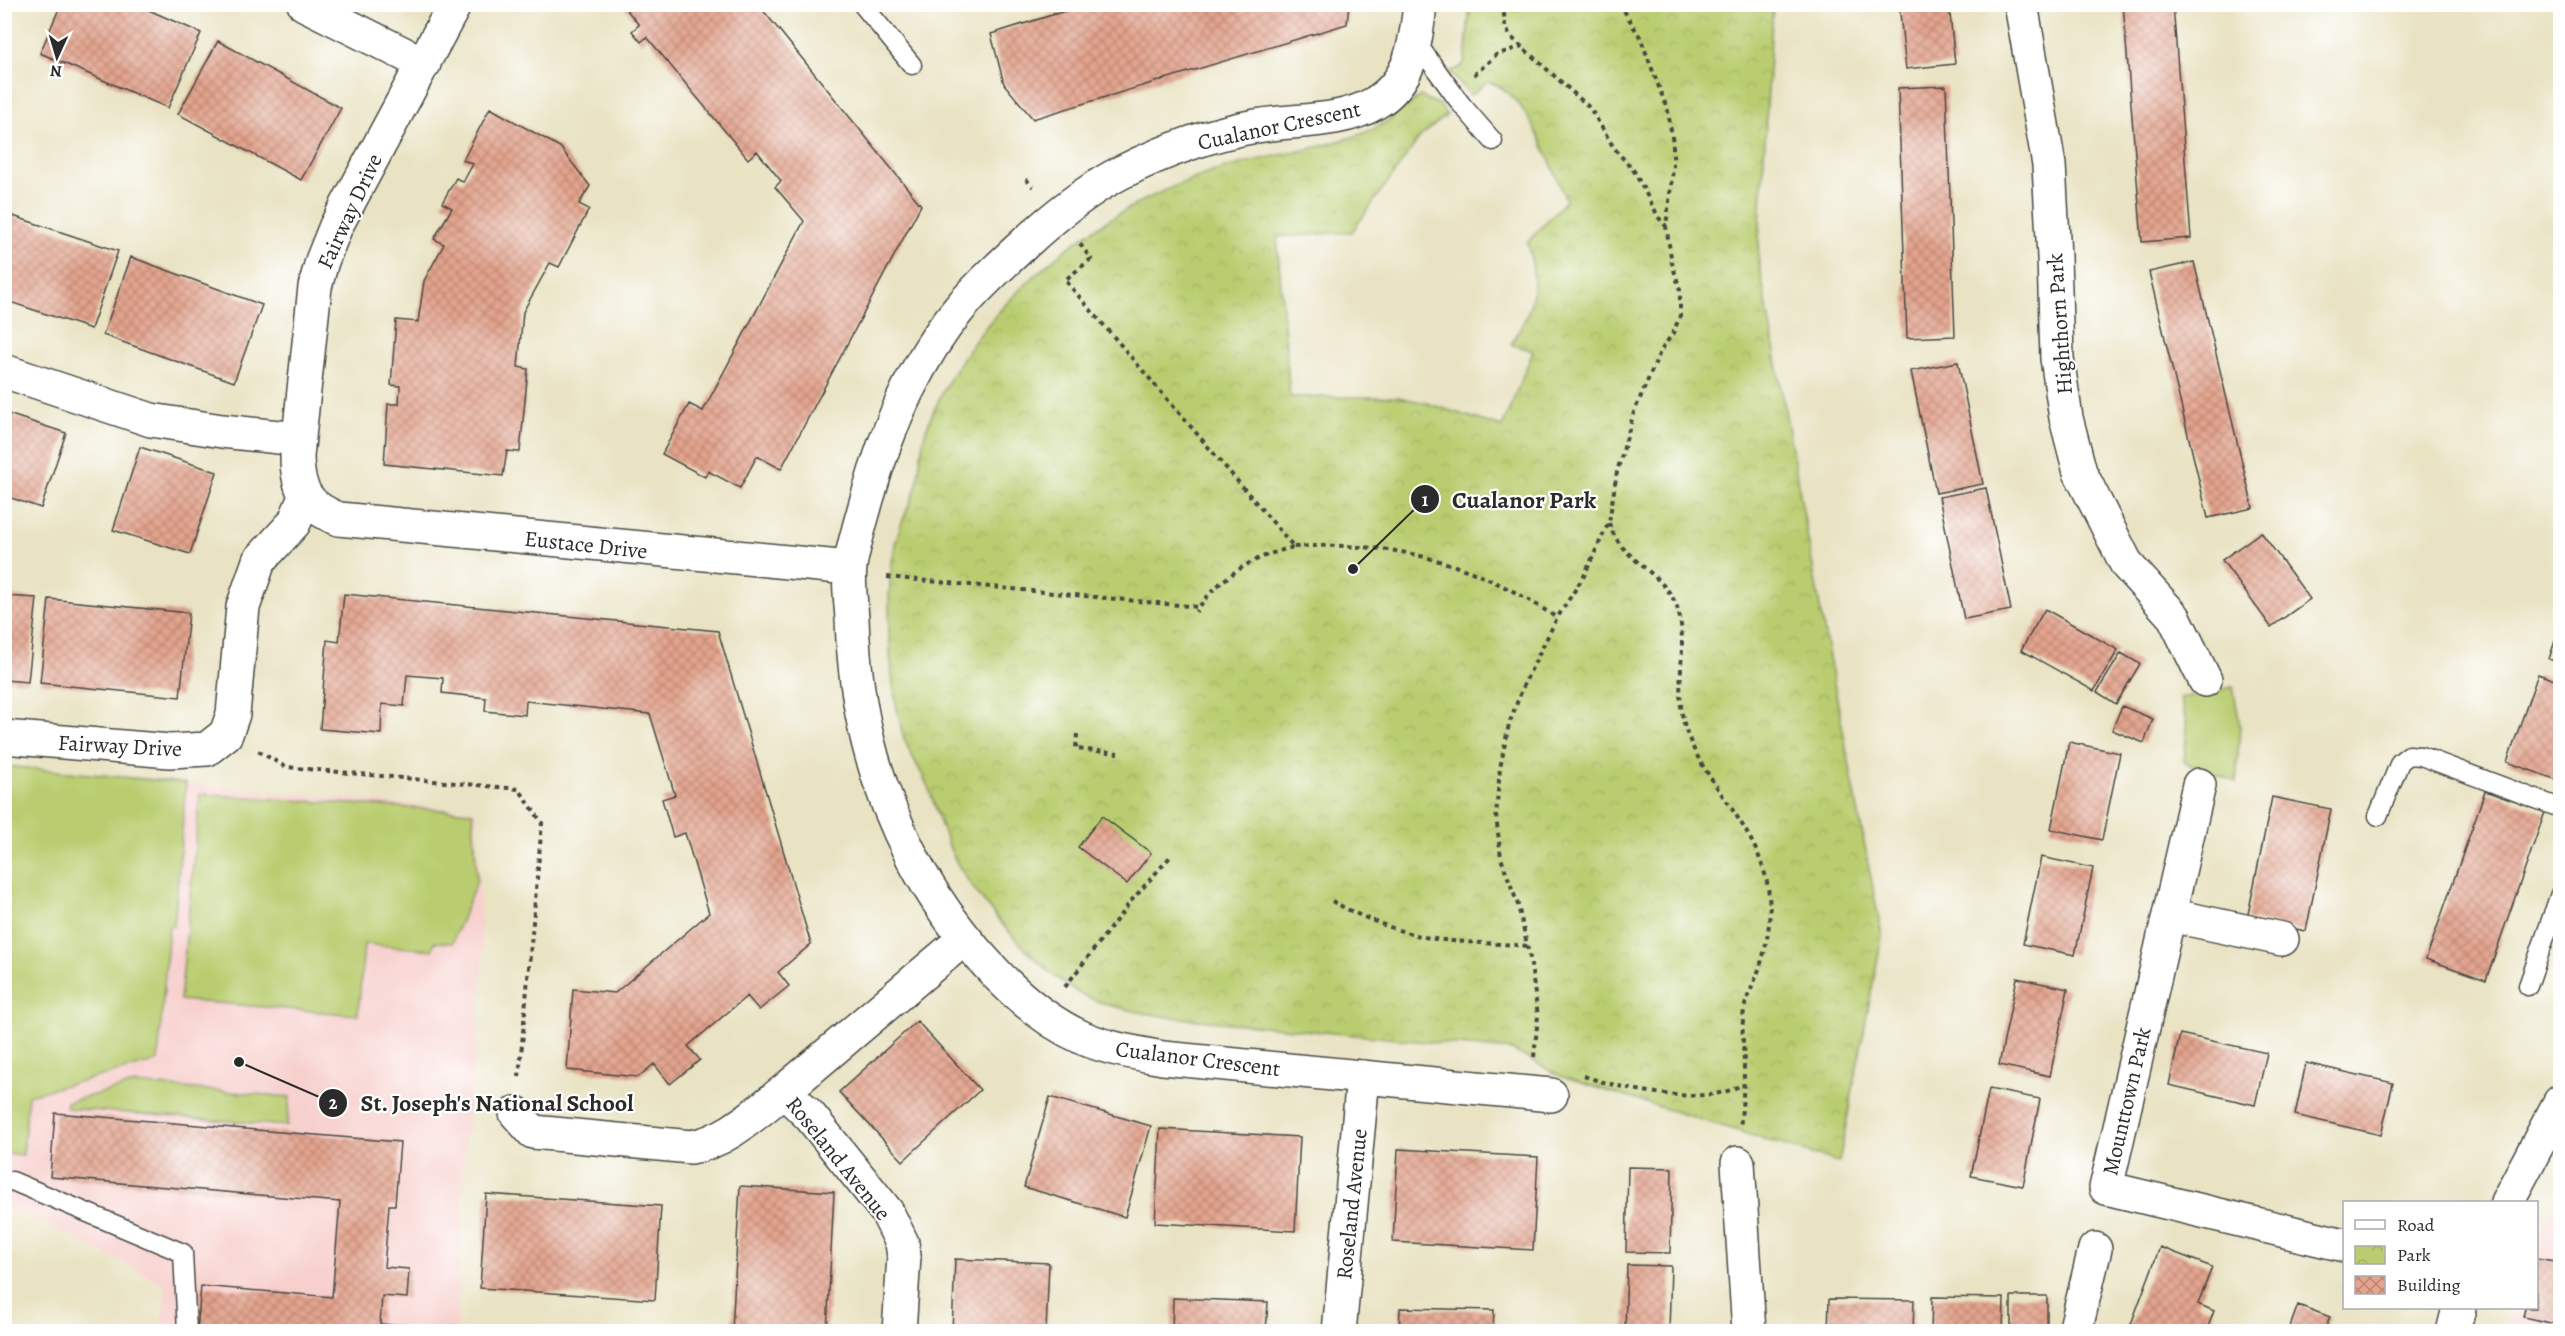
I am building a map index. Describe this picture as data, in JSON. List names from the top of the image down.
{
  "streets": {
    "street": [
      "Cualanor Crescent",
      "Fairway Drive",
      "Highthorn Park",
      "Eustace Drive",
      "Mounttown Park",
      "Roseland Avenue"
    ]
  },
  "crossings": [
    ["Cualanor Crescent", "Eustace Drive"],
    ["Cualanor Crescent", "Roseland Avenue"],
    ["Fairway Drive", "Eustace Drive"]
  ],
  "places": ["Cualanor Park", "St. Joseph's National School"],
  "legend": ["Road", "Park", "Building"],
  "north": "bottom"
}
